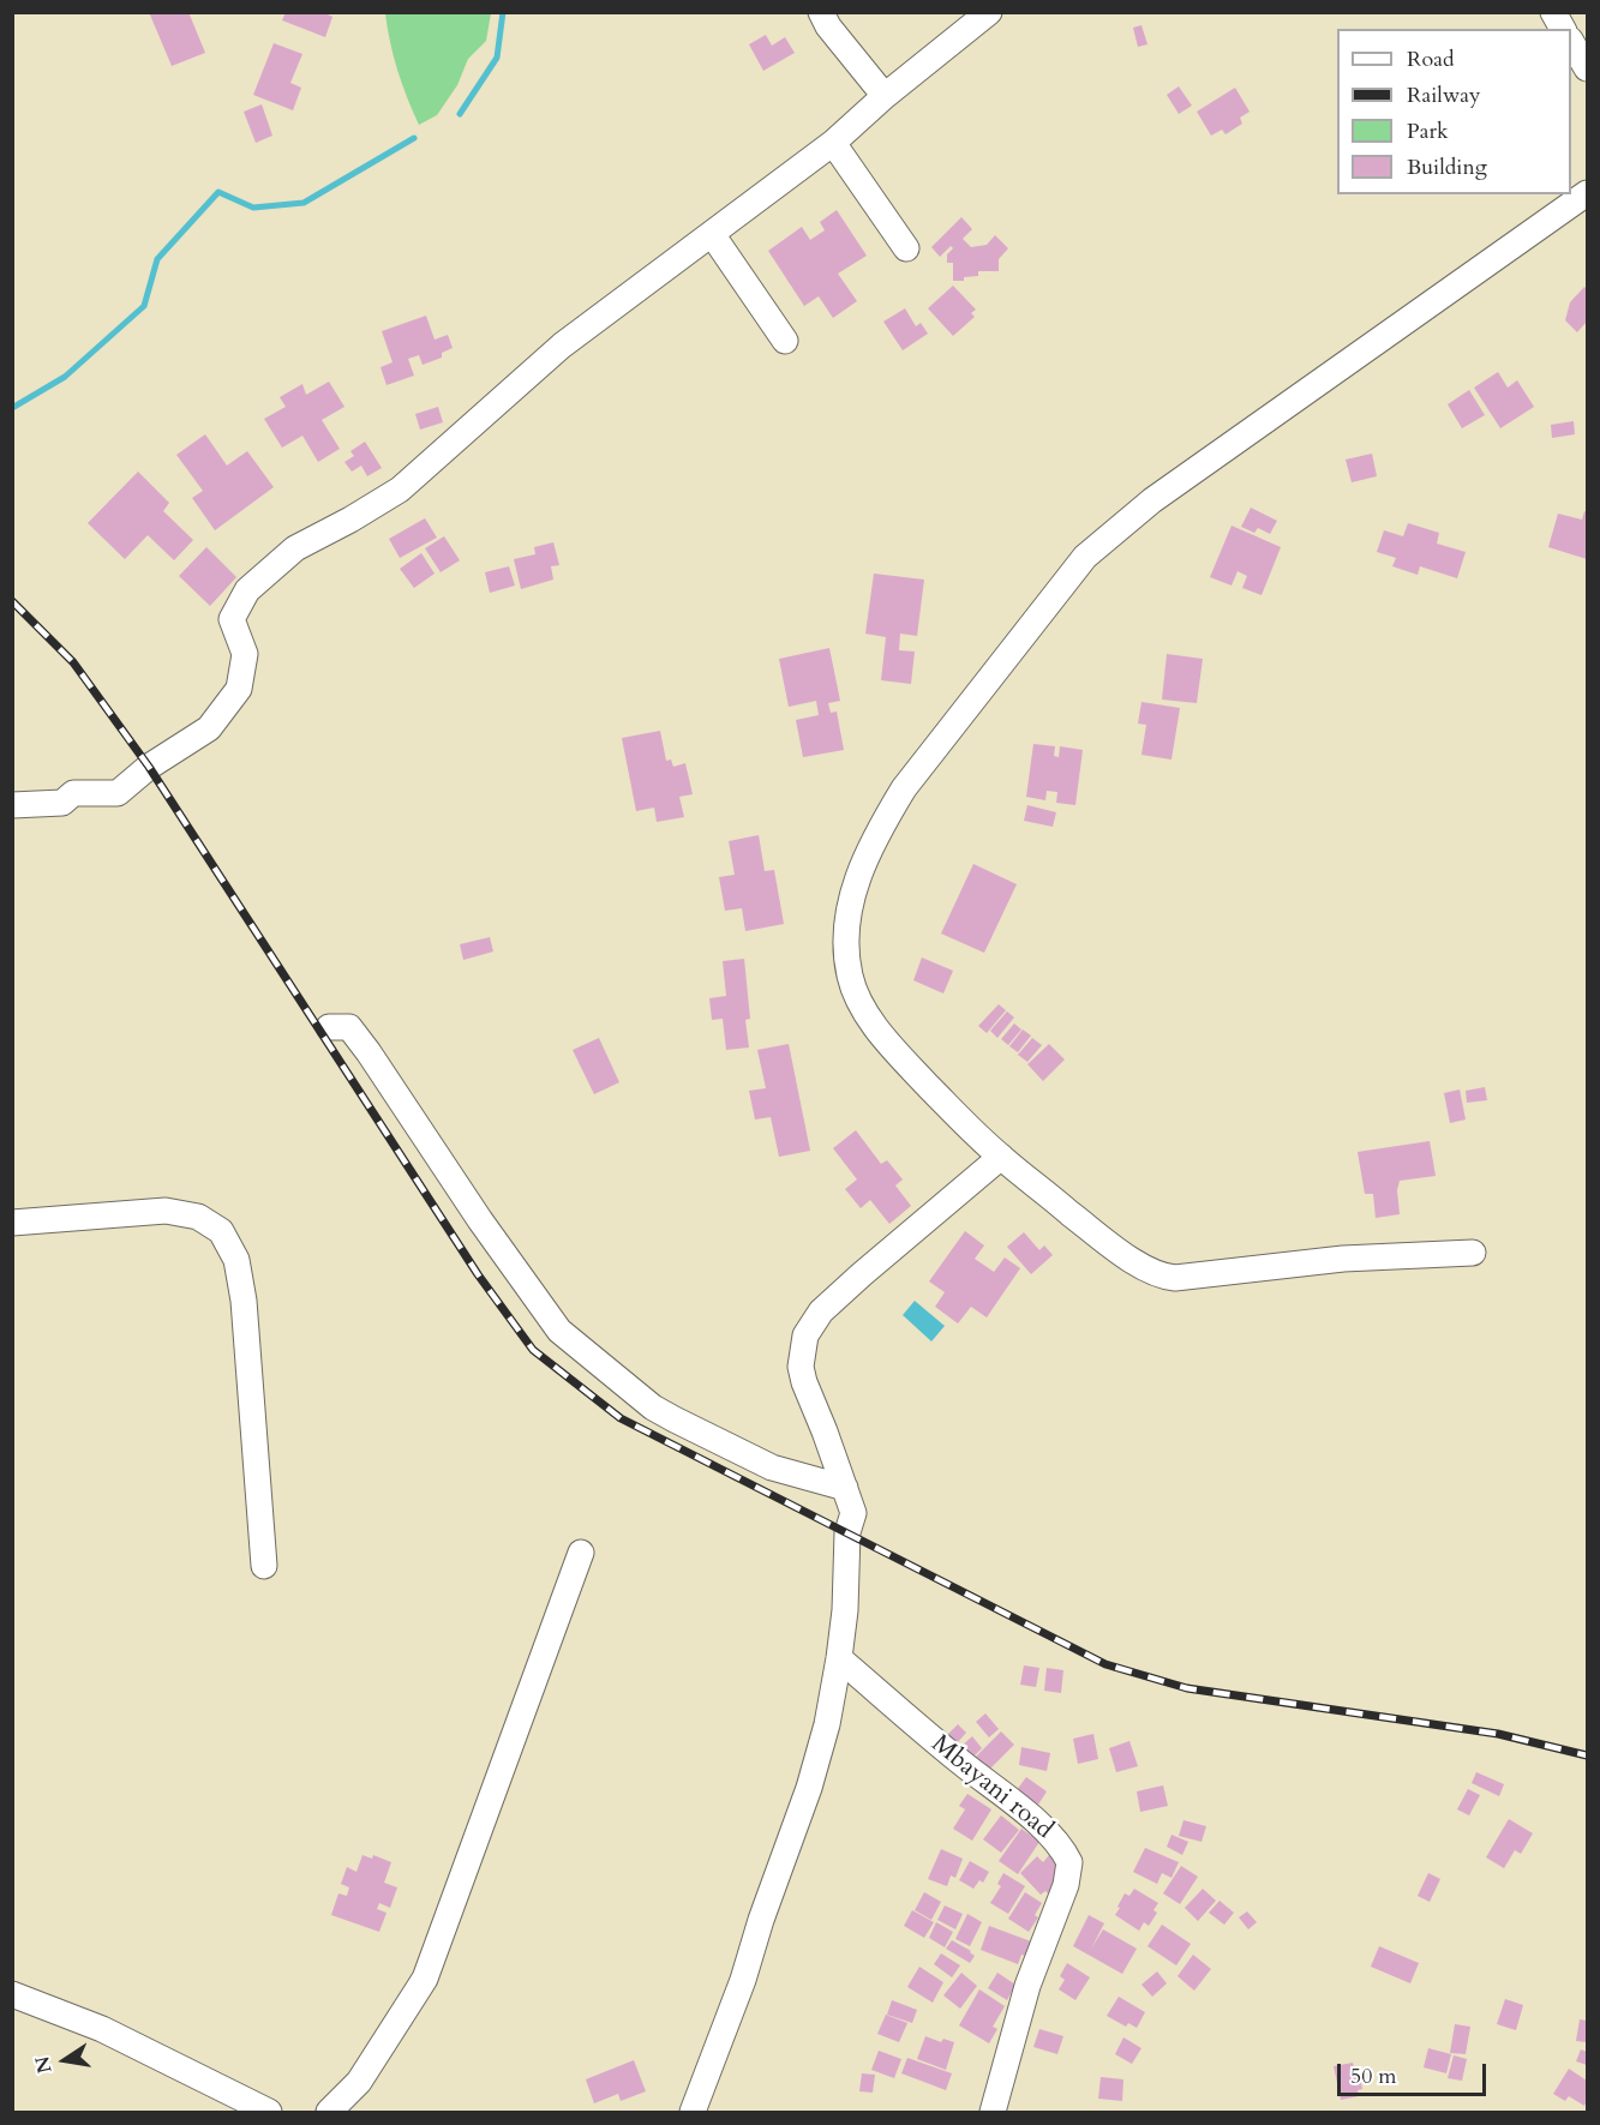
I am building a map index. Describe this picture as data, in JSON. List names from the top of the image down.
{
  "streets": {
    "street": ["Mbayani road"]
  },
  "legend": [
    "Road",
    "Railway",
    "Park",
    "Building"
  ],
  "scale_bar": "50 m",
  "north": "left"
}
